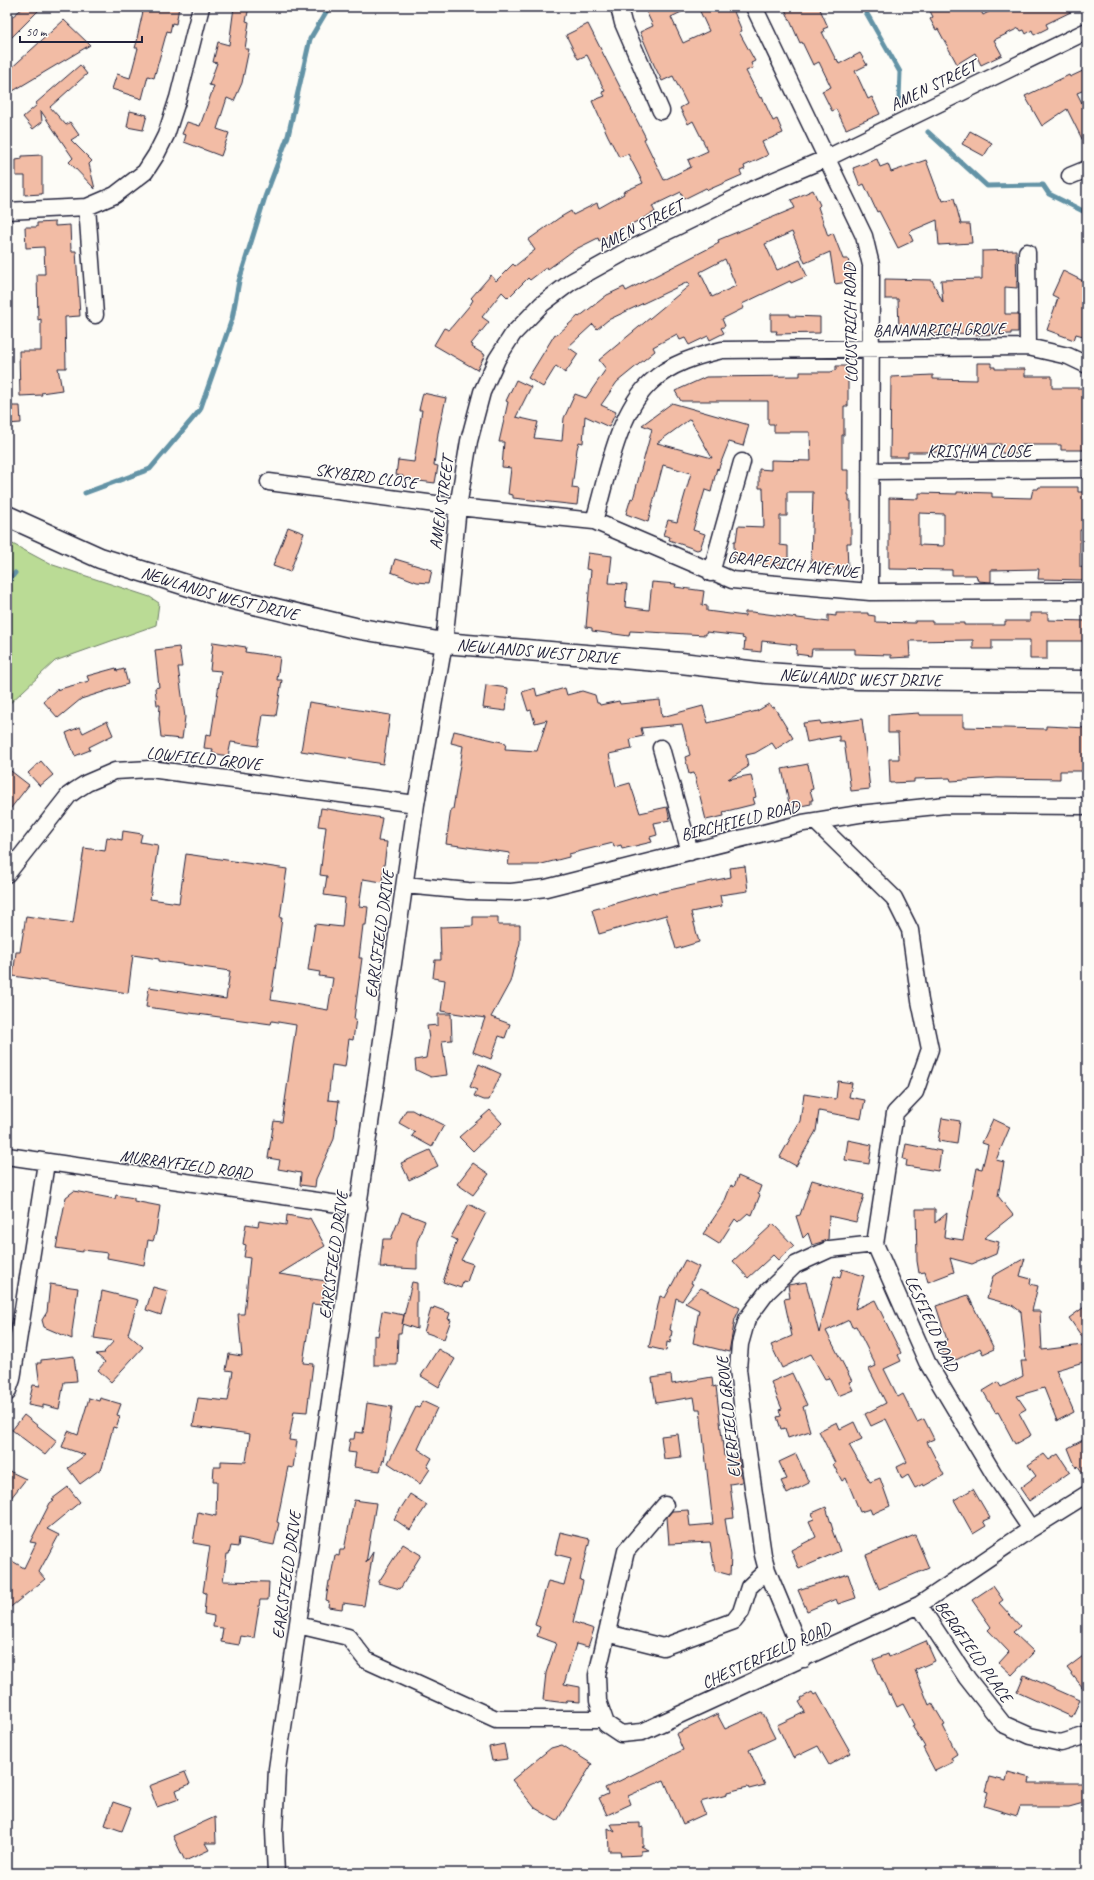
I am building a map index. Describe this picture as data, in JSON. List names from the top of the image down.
{
  "streets": {
    "street": [
      "AMEN STREET",
      "LOCUSTRICH ROAD",
      "BANANARICH GROVE",
      "KRISHNA CLOSE",
      "SKYBIRD CLOSE",
      "GRAPERICH AVENUE",
      "NEWLANDS WEST DRIVE",
      "LOWFIELD GROVE",
      "BIRCHFIELD ROAD",
      "EARLSFIELD DRIVE",
      "MURRAYFIELD ROAD",
      "LESFIELD ROAD",
      "EVERFIELD GROVE",
      "BERGFIELD PLACE",
      "CHESTERFIELD ROAD"
    ]
  },
  "crossings": [
    ["AMEN STREET", "LOCUSTRICH ROAD"],
    ["AMEN STREET", "SKYBIRD CLOSE"],
    ["AMEN STREET", "GRAPERICH AVENUE"],
    ["AMEN STREET", "NEWLANDS WEST DRIVE"],
    ["AMEN STREET", "EARLSFIELD DRIVE"],
    ["LOCUSTRICH ROAD", "BANANARICH GROVE"],
    ["LOCUSTRICH ROAD", "KRISHNA CLOSE"],
    ["LOCUSTRICH ROAD", "GRAPERICH AVENUE"],
    ["BANANARICH GROVE", "GRAPERICH AVENUE"],
    ["SKYBIRD CLOSE", "GRAPERICH AVENUE"],
    ["NEWLANDS WEST DRIVE", "EARLSFIELD DRIVE"],
    ["LOWFIELD GROVE", "EARLSFIELD DRIVE"],
    ["BIRCHFIELD ROAD", "EARLSFIELD DRIVE"],
    ["EARLSFIELD DRIVE", "MURRAYFIELD ROAD"],
    ["LESFIELD ROAD", "EVERFIELD GROVE"],
    ["LESFIELD ROAD", "CHESTERFIELD ROAD"],
    ["EVERFIELD GROVE", "CHESTERFIELD ROAD"],
    ["BERGFIELD PLACE", "CHESTERFIELD ROAD"]
  ],
  "scale_bar": "50 m"
}
